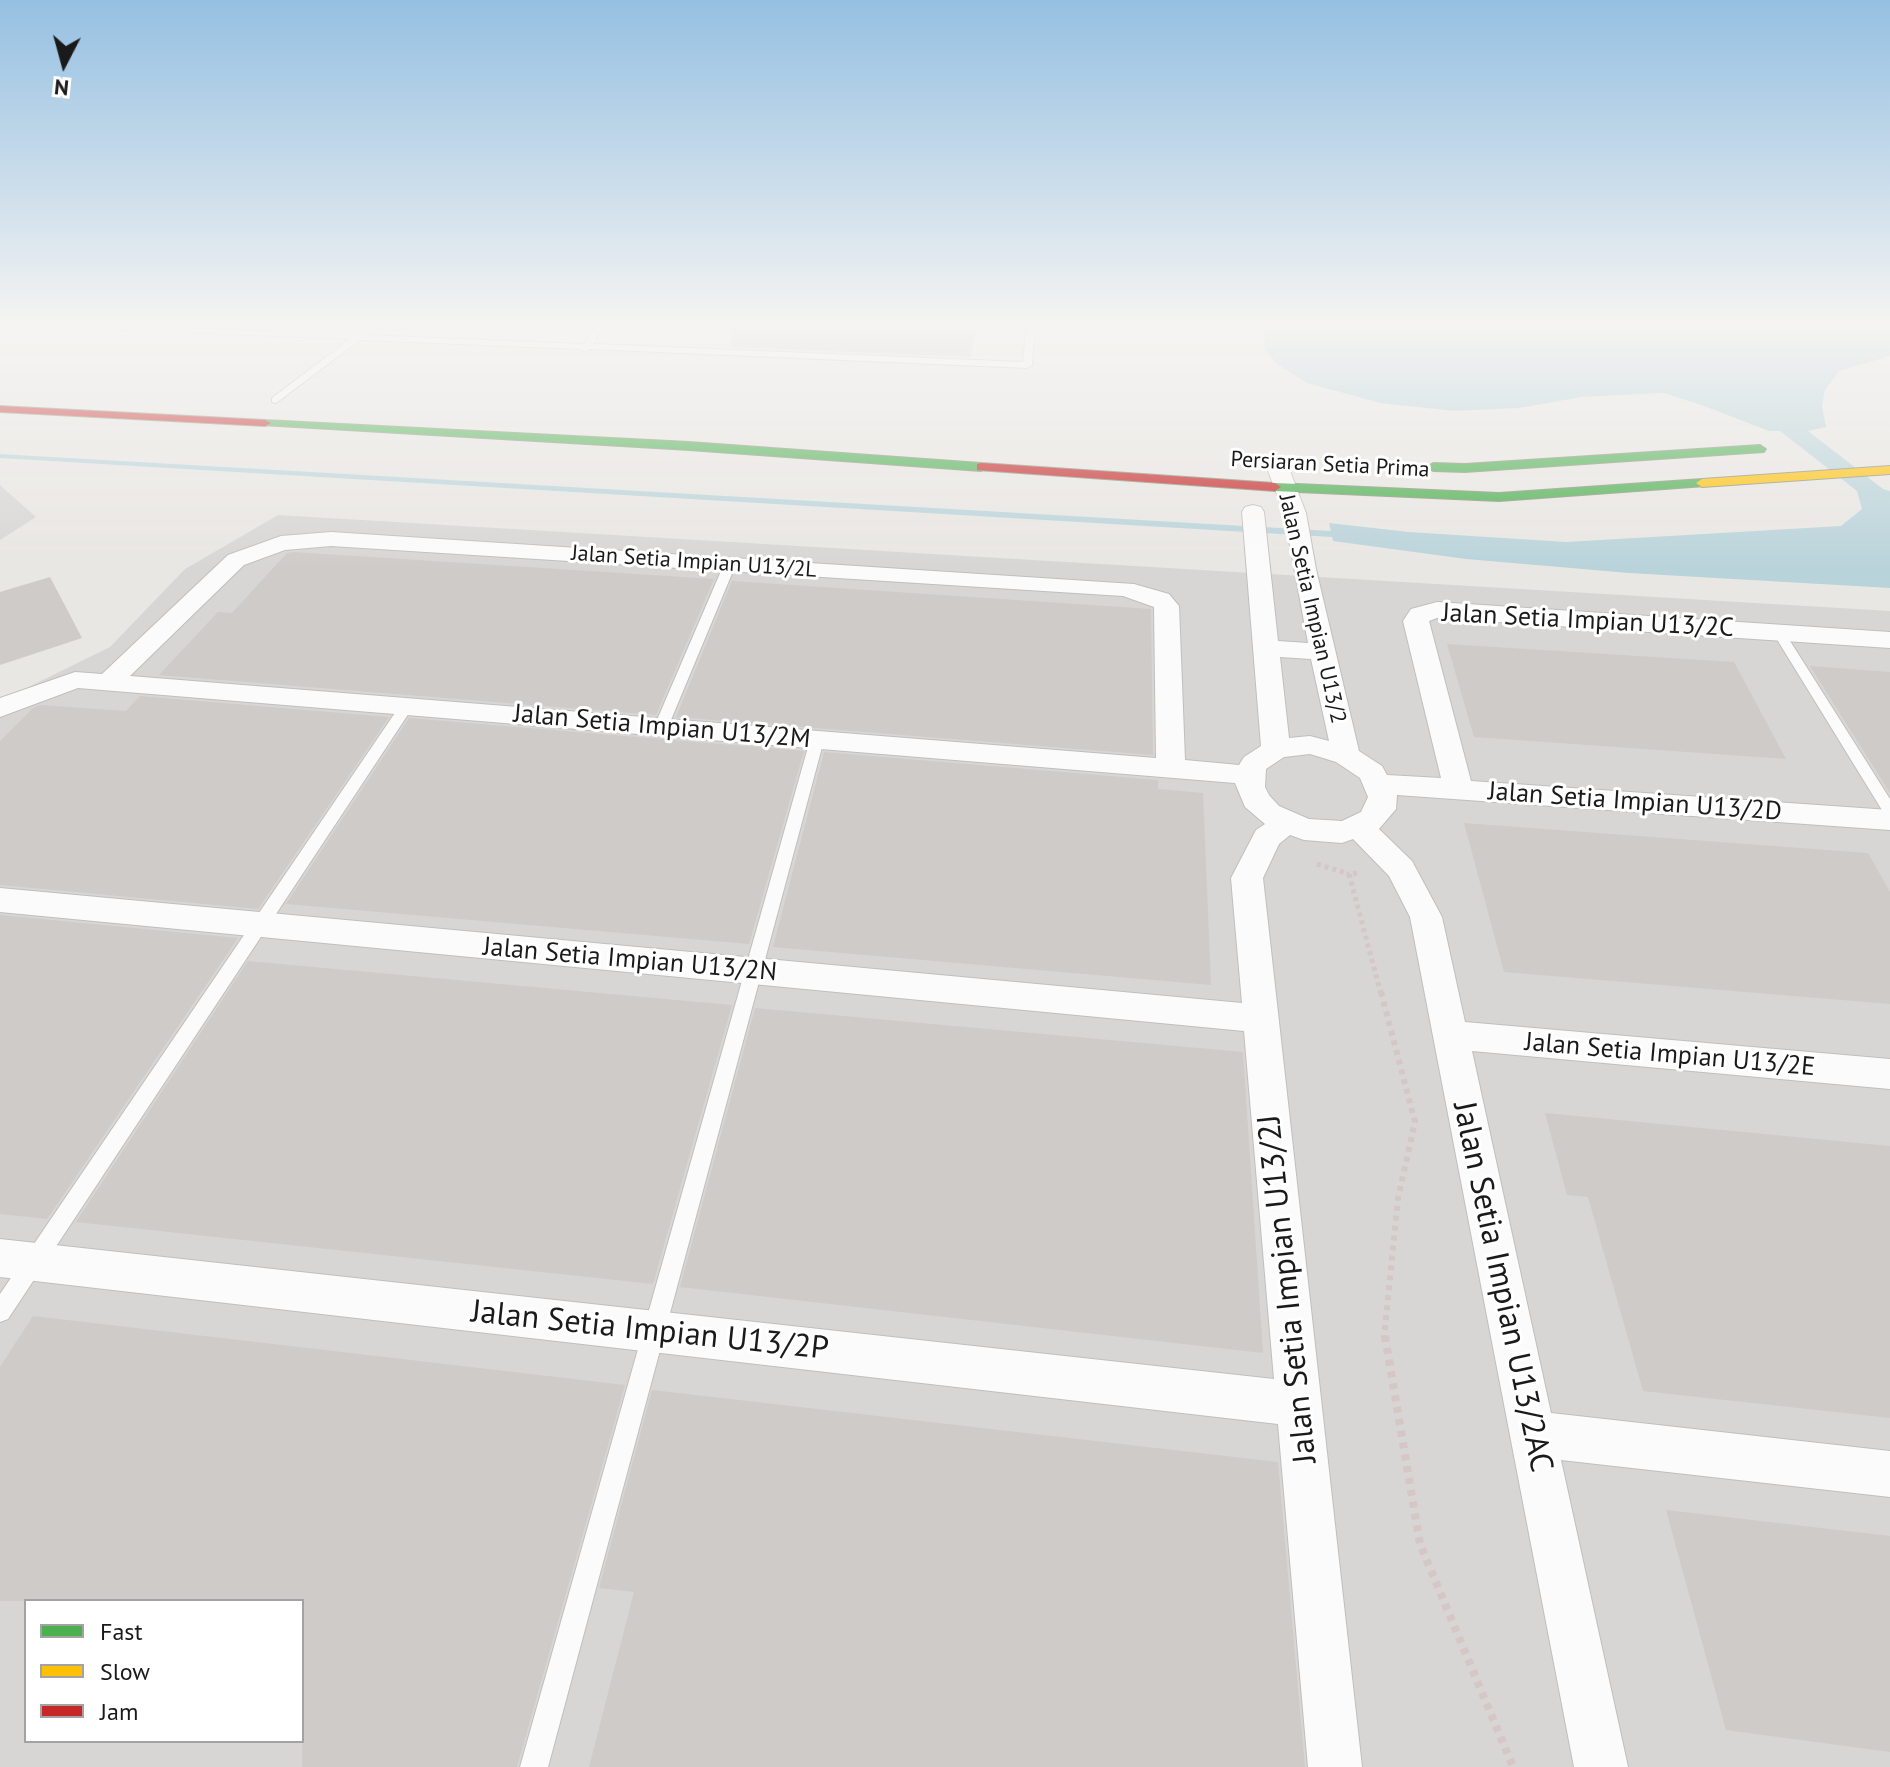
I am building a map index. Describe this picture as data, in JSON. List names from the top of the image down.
{
  "streets": {
    "street": [
      "Persiaran Setia Prima",
      "Jalan Setia Impian U13/2L",
      "Jalan Setia Impian U13/2",
      "Jalan Setia Impian U13/2C",
      "Jalan Setia Impian U13/2M",
      "Jalan Setia Impian U13/2D",
      "Jalan Setia Impian U13/2N",
      "Jalan Setia Impian U13/2E",
      "Jalan Setia Impian U13/2AC",
      "Jalan Setia Impian U13/2J",
      "Jalan Setia Impian U13/2P"
    ]
  },
  "crossings": [
    ["Persiaran Setia Prima", "Jalan Setia Impian U13/2"],
    ["Jalan Setia Impian U13/2L", "Jalan Setia Impian U13/2M"],
    ["Jalan Setia Impian U13/2", "Jalan Setia Impian U13/2M"],
    ["Jalan Setia Impian U13/2", "Jalan Setia Impian U13/2D"],
    ["Jalan Setia Impian U13/2", "Jalan Setia Impian U13/2AC"],
    ["Jalan Setia Impian U13/2", "Jalan Setia Impian U13/2J"],
    ["Jalan Setia Impian U13/2C", "Jalan Setia Impian U13/2D"],
    ["Jalan Setia Impian U13/2M", "Jalan Setia Impian U13/2D"],
    ["Jalan Setia Impian U13/2M", "Jalan Setia Impian U13/2AC"],
    ["Jalan Setia Impian U13/2M", "Jalan Setia Impian U13/2J"],
    ["Jalan Setia Impian U13/2D", "Jalan Setia Impian U13/2AC"],
    ["Jalan Setia Impian U13/2D", "Jalan Setia Impian U13/2J"],
    ["Jalan Setia Impian U13/2N", "Jalan Setia Impian U13/2J"],
    ["Jalan Setia Impian U13/2E", "Jalan Setia Impian U13/2AC"],
    ["Jalan Setia Impian U13/2AC", "Jalan Setia Impian U13/2J"],
    ["Jalan Setia Impian U13/2J", "Jalan Setia Impian U13/2P"]
  ],
  "legend": ["Fast", "Slow", "Jam"],
  "north": "bottom"
}
